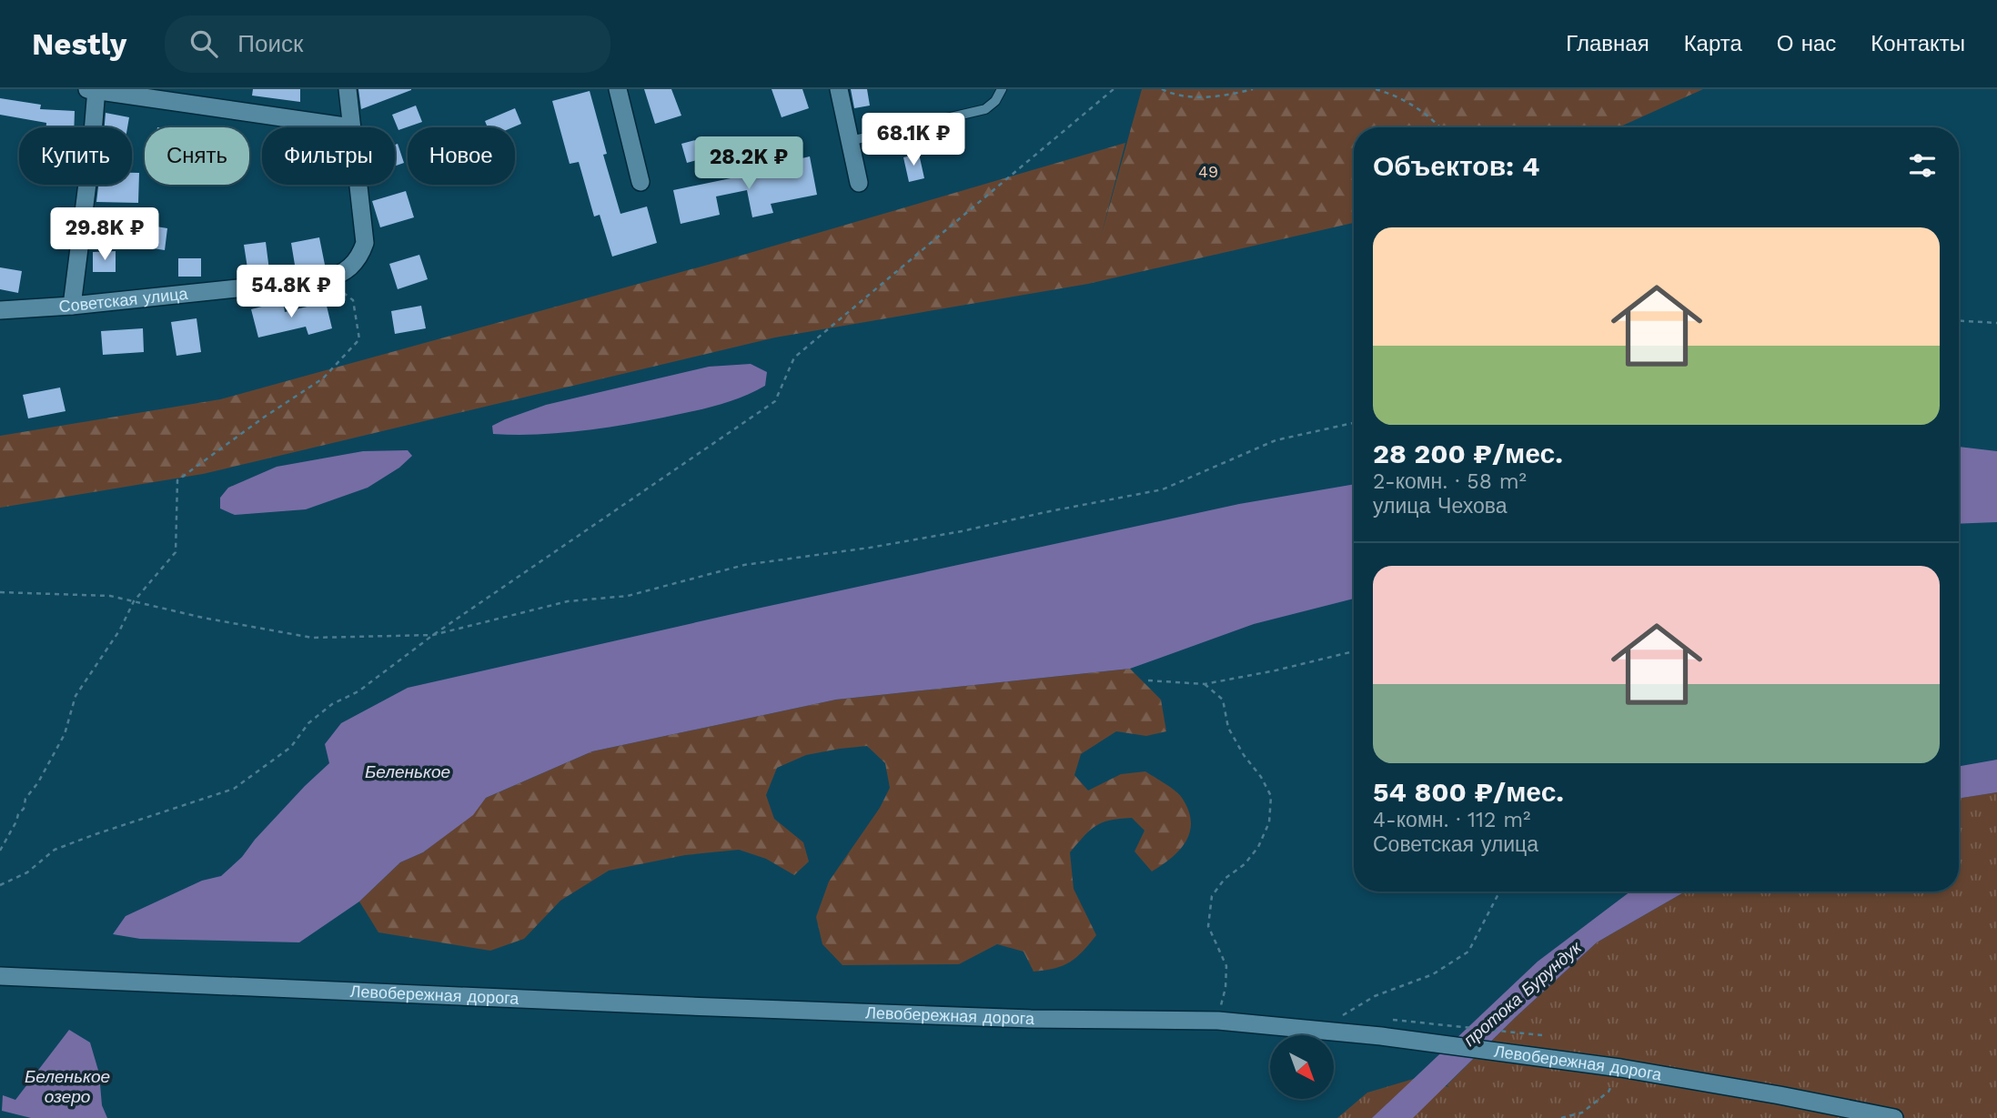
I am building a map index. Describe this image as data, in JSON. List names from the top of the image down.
{
  "streets": {
    "street": ["Советская улица", "Левобережная дорога"]
  },
  "water": ["Беленькое", "протока Бурундук", "Беленькое озеро"],
  "parks": ["49"],
  "north": "bottom right",
  "page": {
    "header": "Nestly",
    "search": "Поиск",
    "nav": [
      "Главная",
      "Карта",
      "О нас",
      "Контакты"
    ],
    "price": [
      "68.1K ₽",
      "28.2K ₽",
      "29.8K ₽",
      "54.8K ₽"
    ],
    "chip": [
      "Купить",
      "Снять",
      "Фильтры",
      "Новое"
    ],
    "heading": "Объектов: 4",
    "list": [
      {
        "name": "28 200 ₽/мес.",
        "note": "2-комн. · 58 m² · улица Чехова"
      },
      {
        "name": "54 800 ₽/мес.",
        "note": "4-комн. · 112 m² · Советская улица"
      }
    ]
  }
}
